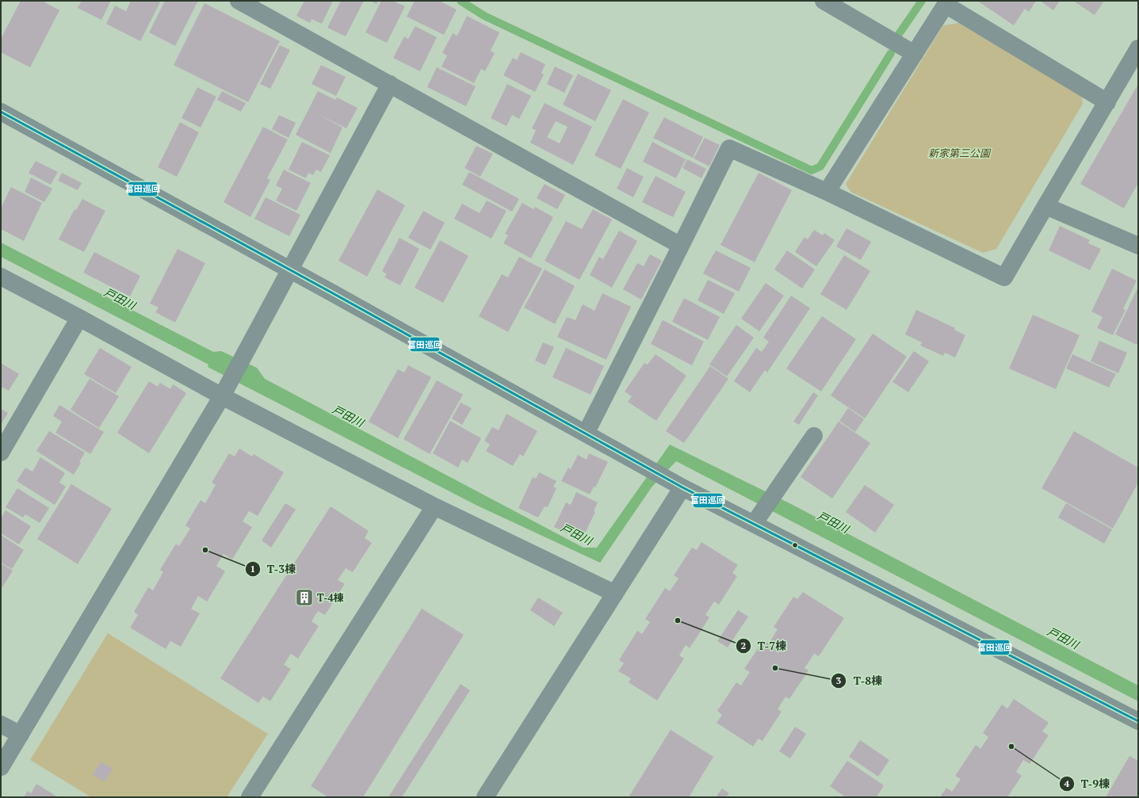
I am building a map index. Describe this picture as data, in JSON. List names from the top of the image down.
{
  "water": ["戸田川"],
  "parks": ["新家第三公園"],
  "places": {
    "other": [
      "T-3棟",
      "T-7棟",
      "T-8棟",
      "T-9棟"
    ],
    "building": ["T-4棟"]
  },
  "lines": ["transit line 富田巡回"]
}
